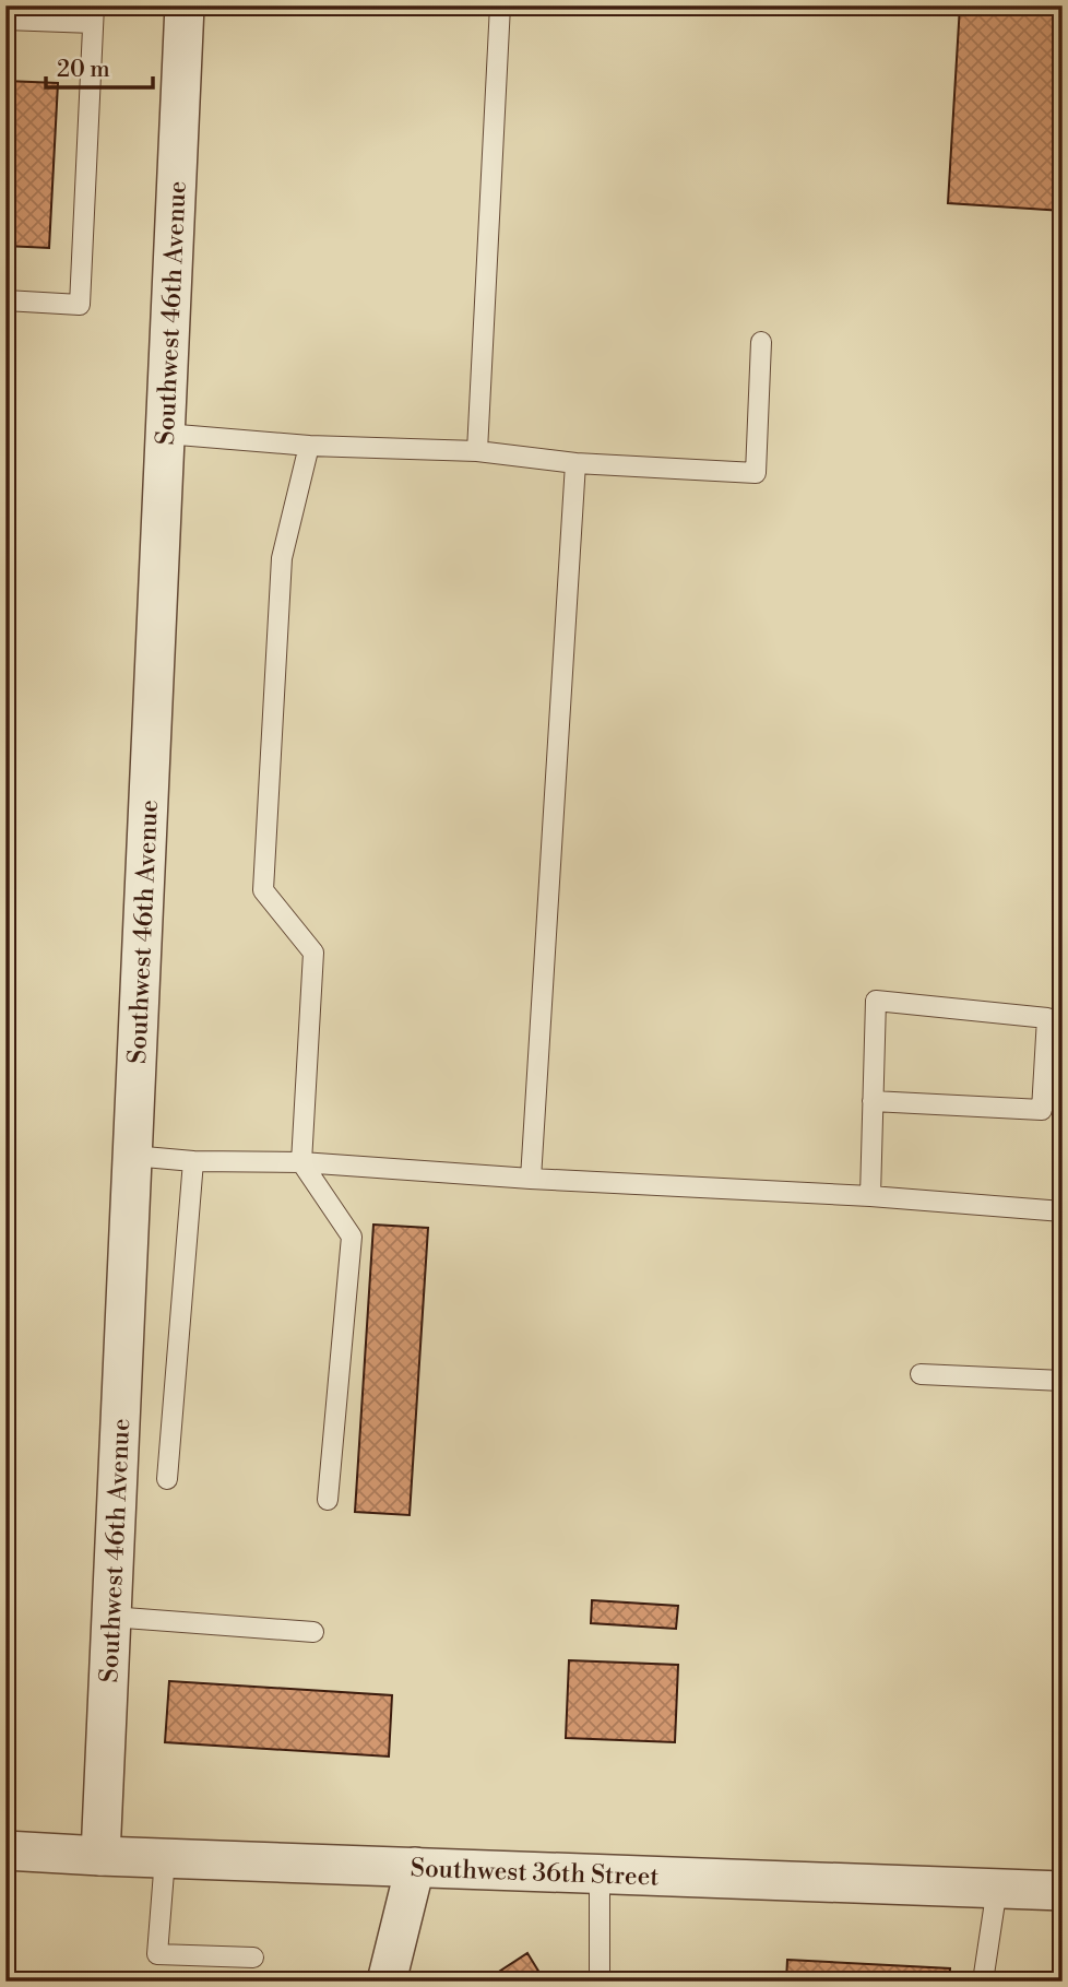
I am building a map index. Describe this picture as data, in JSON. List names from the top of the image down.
{
  "streets": {
    "street": ["Southwest 46th Avenue", "Southwest 36th Street"]
  },
  "crossings": [
    ["Southwest 46th Avenue", "Southwest 36th Street"]
  ],
  "scale_bar": "20 m"
}
